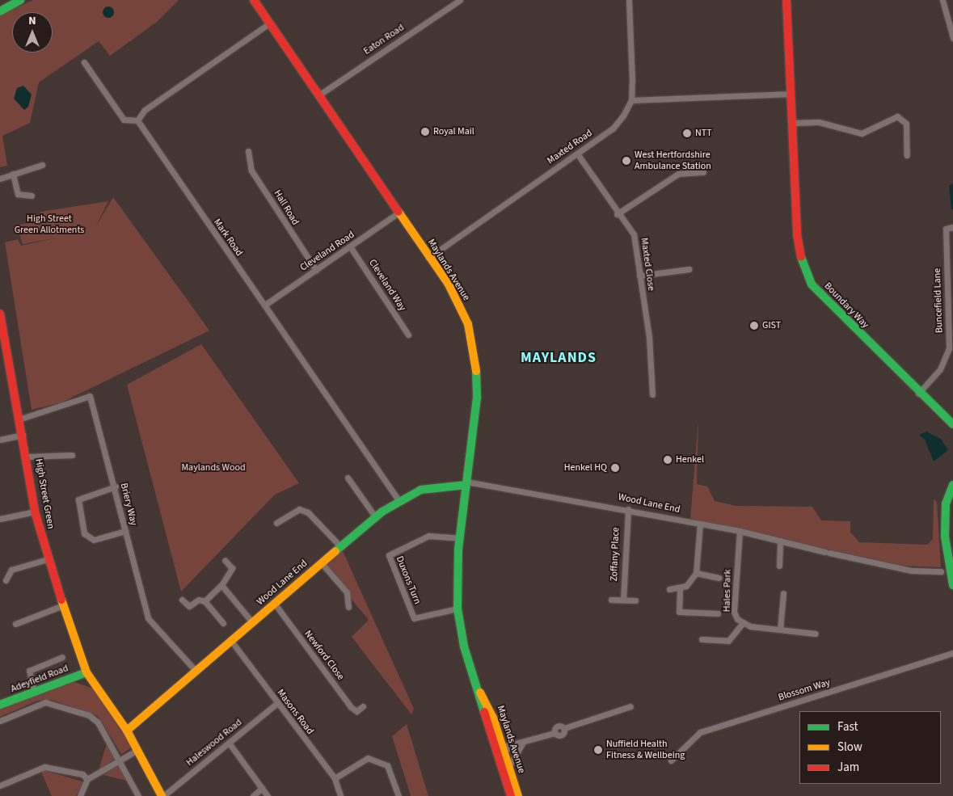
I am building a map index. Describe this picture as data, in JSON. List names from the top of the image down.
{
  "streets": {
    "street": [
      "Eaton Road",
      "Maxted Road",
      "Hall Road",
      "Mark Road",
      "Cleveland Road",
      "Maxted Close",
      "Maylands Avenue",
      "Cleveland Way",
      "Buncefield Lane",
      "Boundary Way",
      "High Street Green",
      "Wood Lane End",
      "Briery Way",
      "Zoffany Place",
      "Duxons Turn",
      "Hales Park",
      "Newford Close",
      "Adeyfield Road",
      "Blossom Way",
      "Masons Road",
      "Haleswood Road"
    ]
  },
  "crossings": [
    ["Eaton Road", "Maylands Avenue"],
    ["Maxted Road", "Maxted Close"],
    ["Maxted Road", "Maylands Avenue"],
    ["Hall Road", "Cleveland Road"],
    ["Mark Road", "Cleveland Road"],
    ["Mark Road", "Wood Lane End"],
    ["Cleveland Road", "Maylands Avenue"],
    ["Cleveland Road", "Cleveland Way"],
    ["Maylands Avenue", "Wood Lane End"],
    ["Maylands Avenue", "Duxons Turn"],
    ["Buncefield Lane", "Boundary Way"],
    ["High Street Green", "Wood Lane End"],
    ["High Street Green", "Briery Way"],
    ["High Street Green", "Adeyfield Road"],
    ["High Street Green", "Haleswood Road"],
    ["Wood Lane End", "Briery Way"],
    ["Wood Lane End", "Zoffany Place"],
    ["Wood Lane End", "Hales Park"],
    ["Wood Lane End", "Newford Close"],
    ["Wood Lane End", "Masons Road"],
    ["Masons Road", "Haleswood Road"]
  ],
  "districts": ["MAYLANDS"],
  "parks": ["High Street Green Allotments", "Maylands Wood"],
  "places": [
    "Royal Mail",
    "NTT",
    "West Hertfordshire Ambulance Station",
    "GIST",
    "Henkel",
    "Henkel HQ",
    "Nuffield Health Fitness & Wellbeing"
  ],
  "legend": ["Fast", "Slow", "Jam"],
  "north": "top"
}
